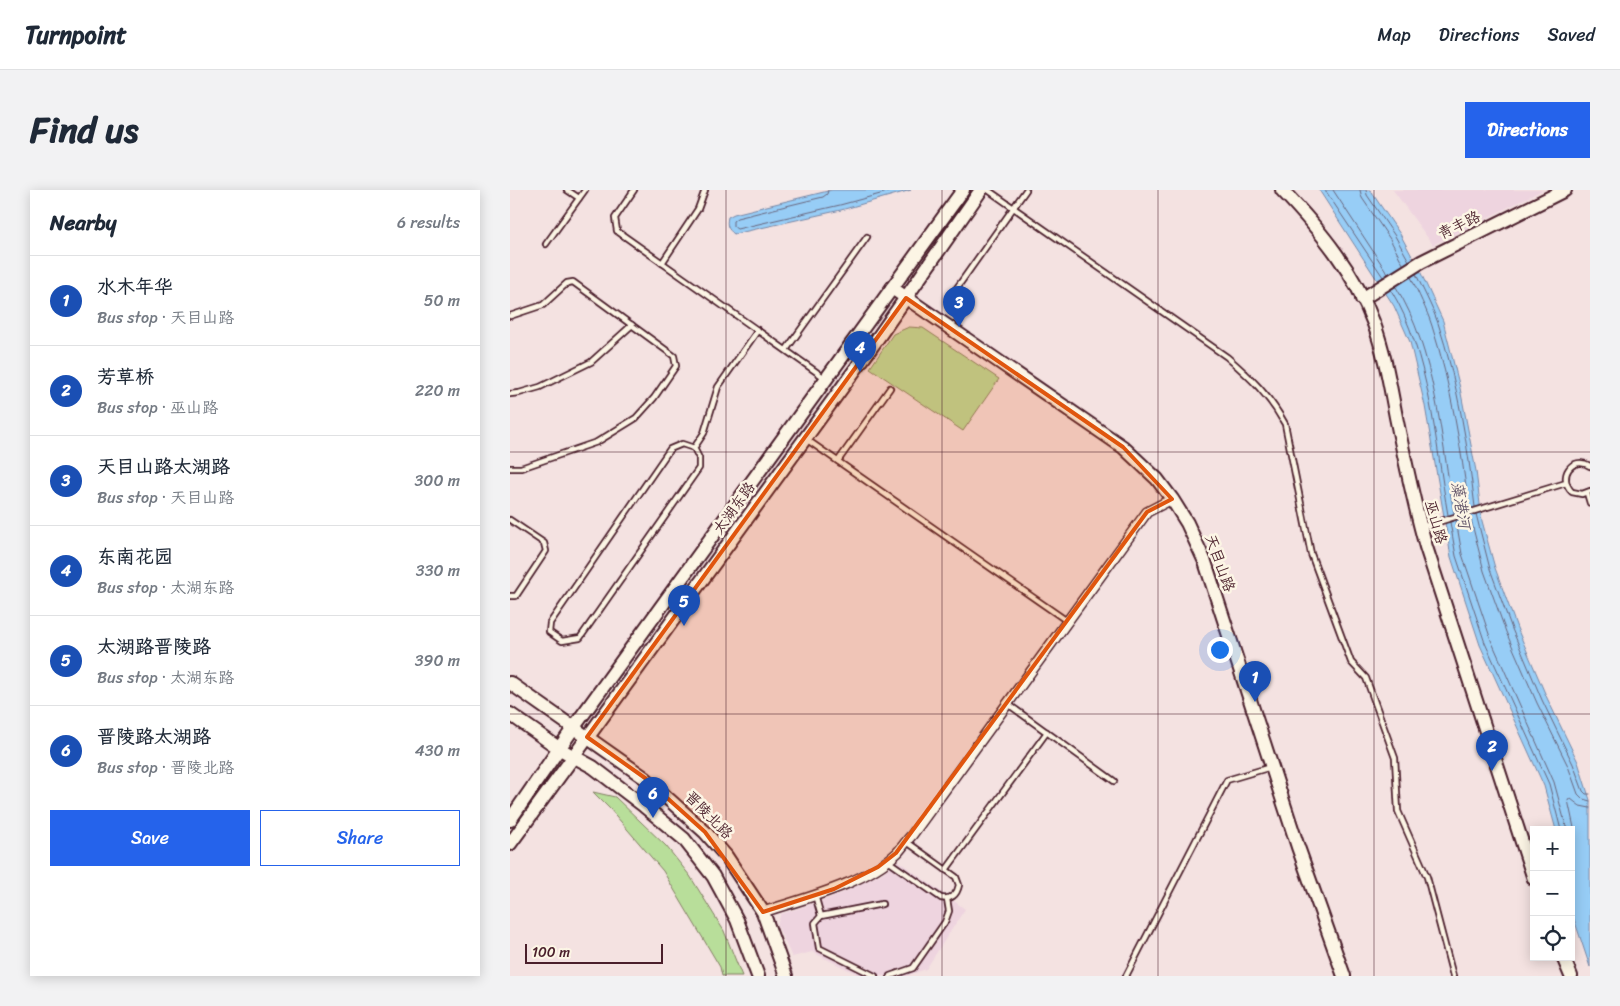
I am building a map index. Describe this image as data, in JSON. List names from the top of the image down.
{
  "streets": {
    "main road": [
      "青丰路",
      "太湖东路",
      "巫山路",
      "天目山路",
      "晋陵北路"
    ]
  },
  "crossings": [
    ["青丰路", "巫山路"],
    ["太湖东路", "天目山路"],
    ["太湖东路", "晋陵北路"]
  ],
  "water": ["藻港河"],
  "scale_bar": "100 m",
  "page": {
    "header": "Turnpoint",
    "nav": ["Map", "Directions", "Saved"],
    "title": "Find us",
    "buttons": [
      "Directions",
      ["Save", "Share"]
    ],
    "heading": ["Nearby", "6 results"],
    "list": [
      {
        "mark": "1",
        "name": "水木年华",
        "note": "Bus stop · 天目山路",
        "value": "50 m"
      },
      {
        "mark": "2",
        "name": "芳草桥",
        "note": "Bus stop · 巫山路",
        "value": "220 m"
      },
      {
        "mark": "3",
        "name": "天目山路太湖路",
        "note": "Bus stop · 天目山路",
        "value": "300 m"
      },
      {
        "mark": "4",
        "name": "东南花园",
        "note": "Bus stop · 太湖东路",
        "value": "330 m"
      },
      {
        "mark": "5",
        "name": "太湖路晋陵路",
        "note": "Bus stop · 太湖东路",
        "value": "390 m"
      },
      {
        "mark": "6",
        "name": "晋陵路太湖路",
        "note": "Bus stop · 晋陵北路",
        "value": "430 m"
      }
    ],
    "pins": [
      "3",
      "4",
      "5",
      "1",
      "2",
      "6"
    ],
    "map_buttons": ["+", "−"],
    "scale": "100 m"
  }
}
